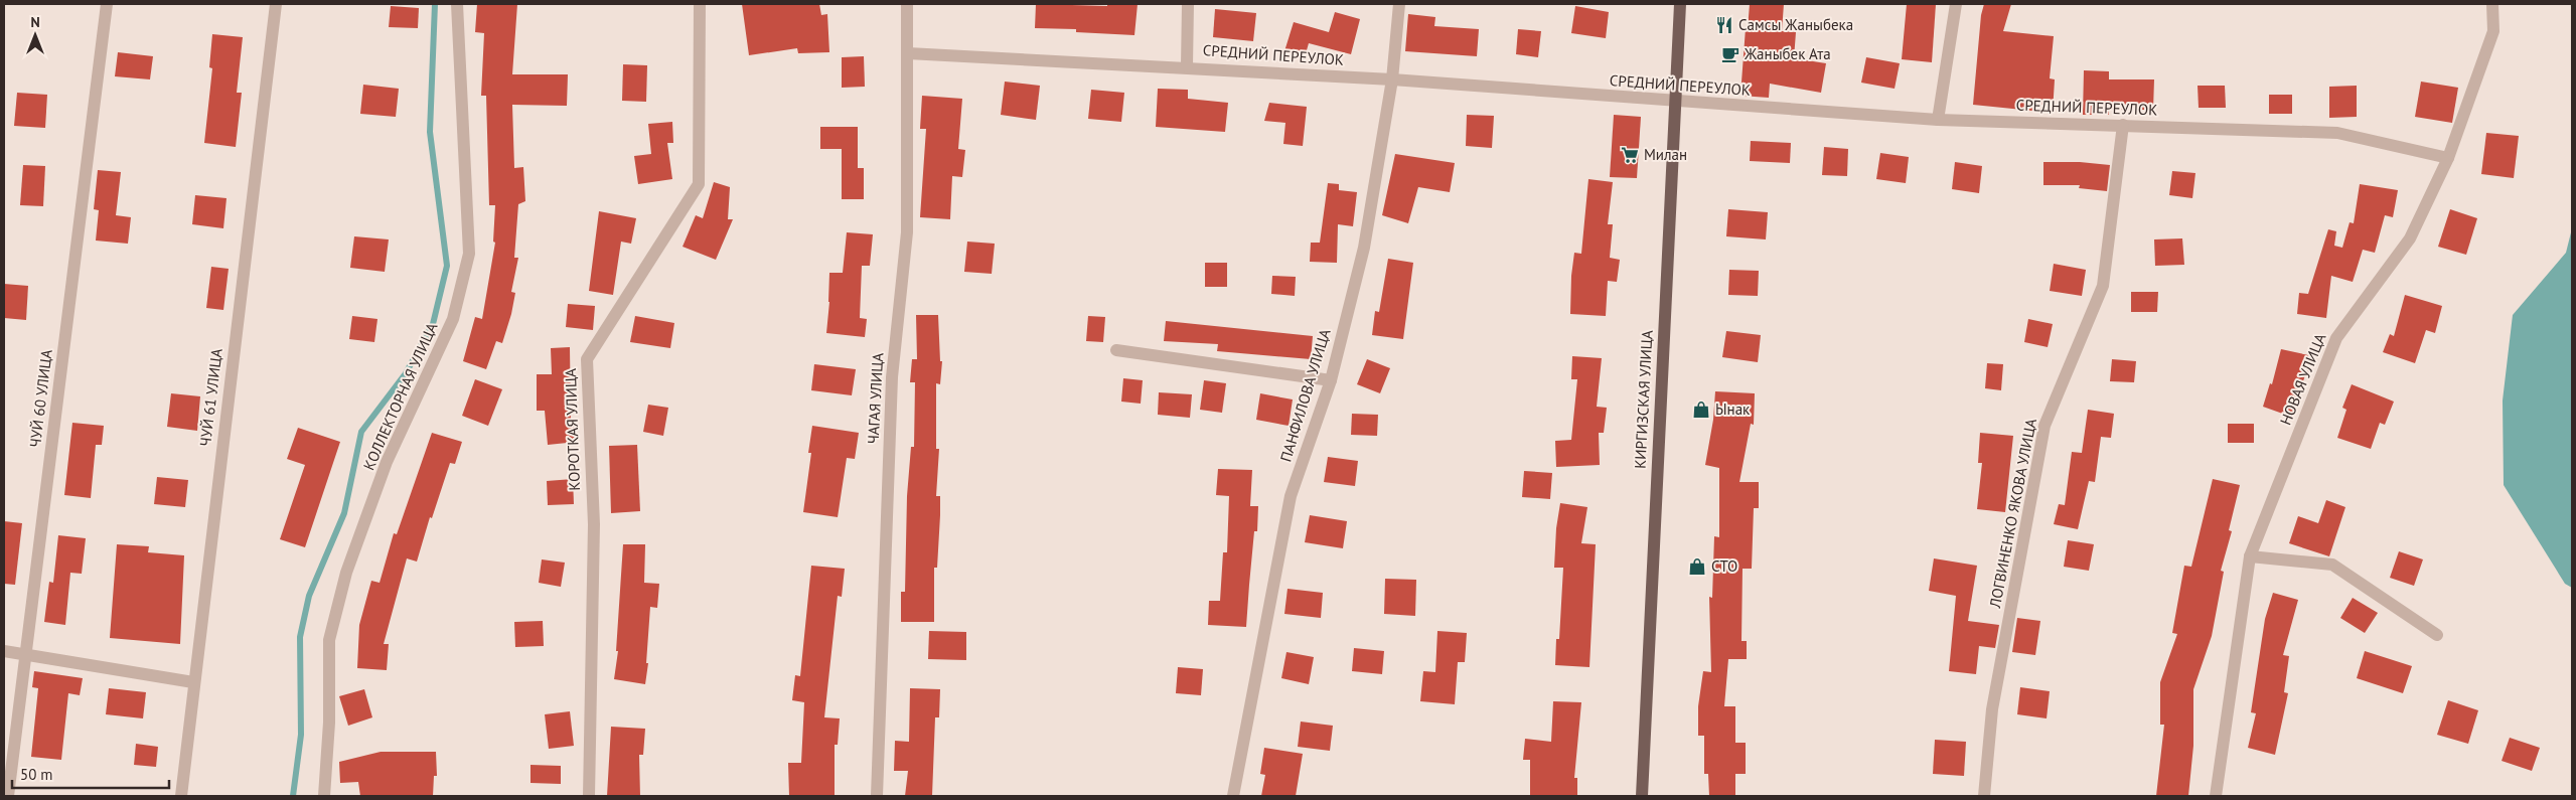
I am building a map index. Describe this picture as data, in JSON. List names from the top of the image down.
{
  "streets": {
    "main road": ["КИРГИЗСКАЯ УЛИЦА"],
    "street": [
      "СРЕДНИЙ ПЕРЕУЛОК",
      "НОВАЯ УЛИЦА",
      "ПАНФИЛОВА УЛИЦА",
      "КОЛЛЕКТОРНАЯ УЛИЦА",
      "ЧУЙ 61 УЛИЦА",
      "ЧУЙ 60 УЛИЦА",
      "ЧАГАЯ УЛИЦА",
      "КОРОТКАЯ УЛИЦА",
      "ЛОГВИНЕНКО ЯКОВА УЛИЦА"
    ]
  },
  "crossings": [
    ["СРЕДНИЙ ПЕРЕУЛОК", "НОВАЯ УЛИЦА"],
    ["СРЕДНИЙ ПЕРЕУЛОК", "ПАНФИЛОВА УЛИЦА"],
    ["СРЕДНИЙ ПЕРЕУЛОК", "ЧАГАЯ УЛИЦА"],
    ["СРЕДНИЙ ПЕРЕУЛОК", "КИРГИЗСКАЯ УЛИЦА"],
    ["СРЕДНИЙ ПЕРЕУЛОК", "ЛОГВИНЕНКО ЯКОВА УЛИЦА"]
  ],
  "places": {
    "restaurant": ["Самсы Жаныбека"],
    "cafe": ["Жаныбек Ата"],
    "supermarket": ["Милан"],
    "shop": ["Ынак", "СТО"]
  },
  "scale_bar": "50 m",
  "north": "top"
}
